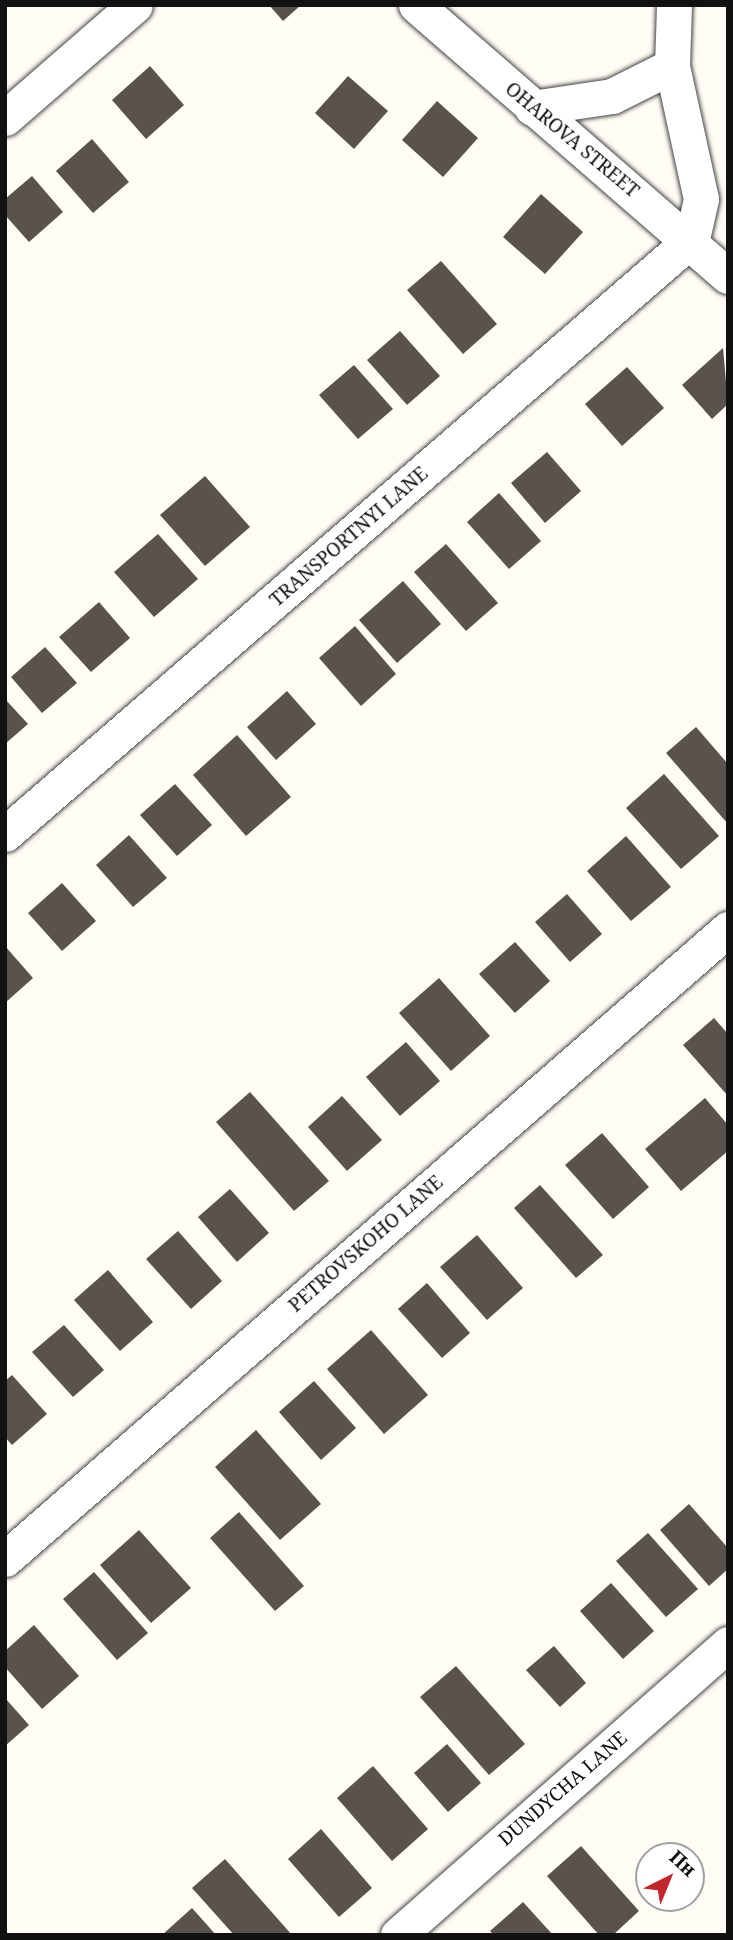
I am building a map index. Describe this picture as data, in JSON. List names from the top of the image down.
{
  "streets": {
    "street": [
      "OHAROVA STREET",
      "TRANSPORTNYI LANE",
      "PETROVSKOHO LANE",
      "DUNDYCHA LANE"
    ]
  },
  "crossings": [
    ["OHAROVA STREET", "TRANSPORTNYI LANE"]
  ],
  "north": "top right"
}
